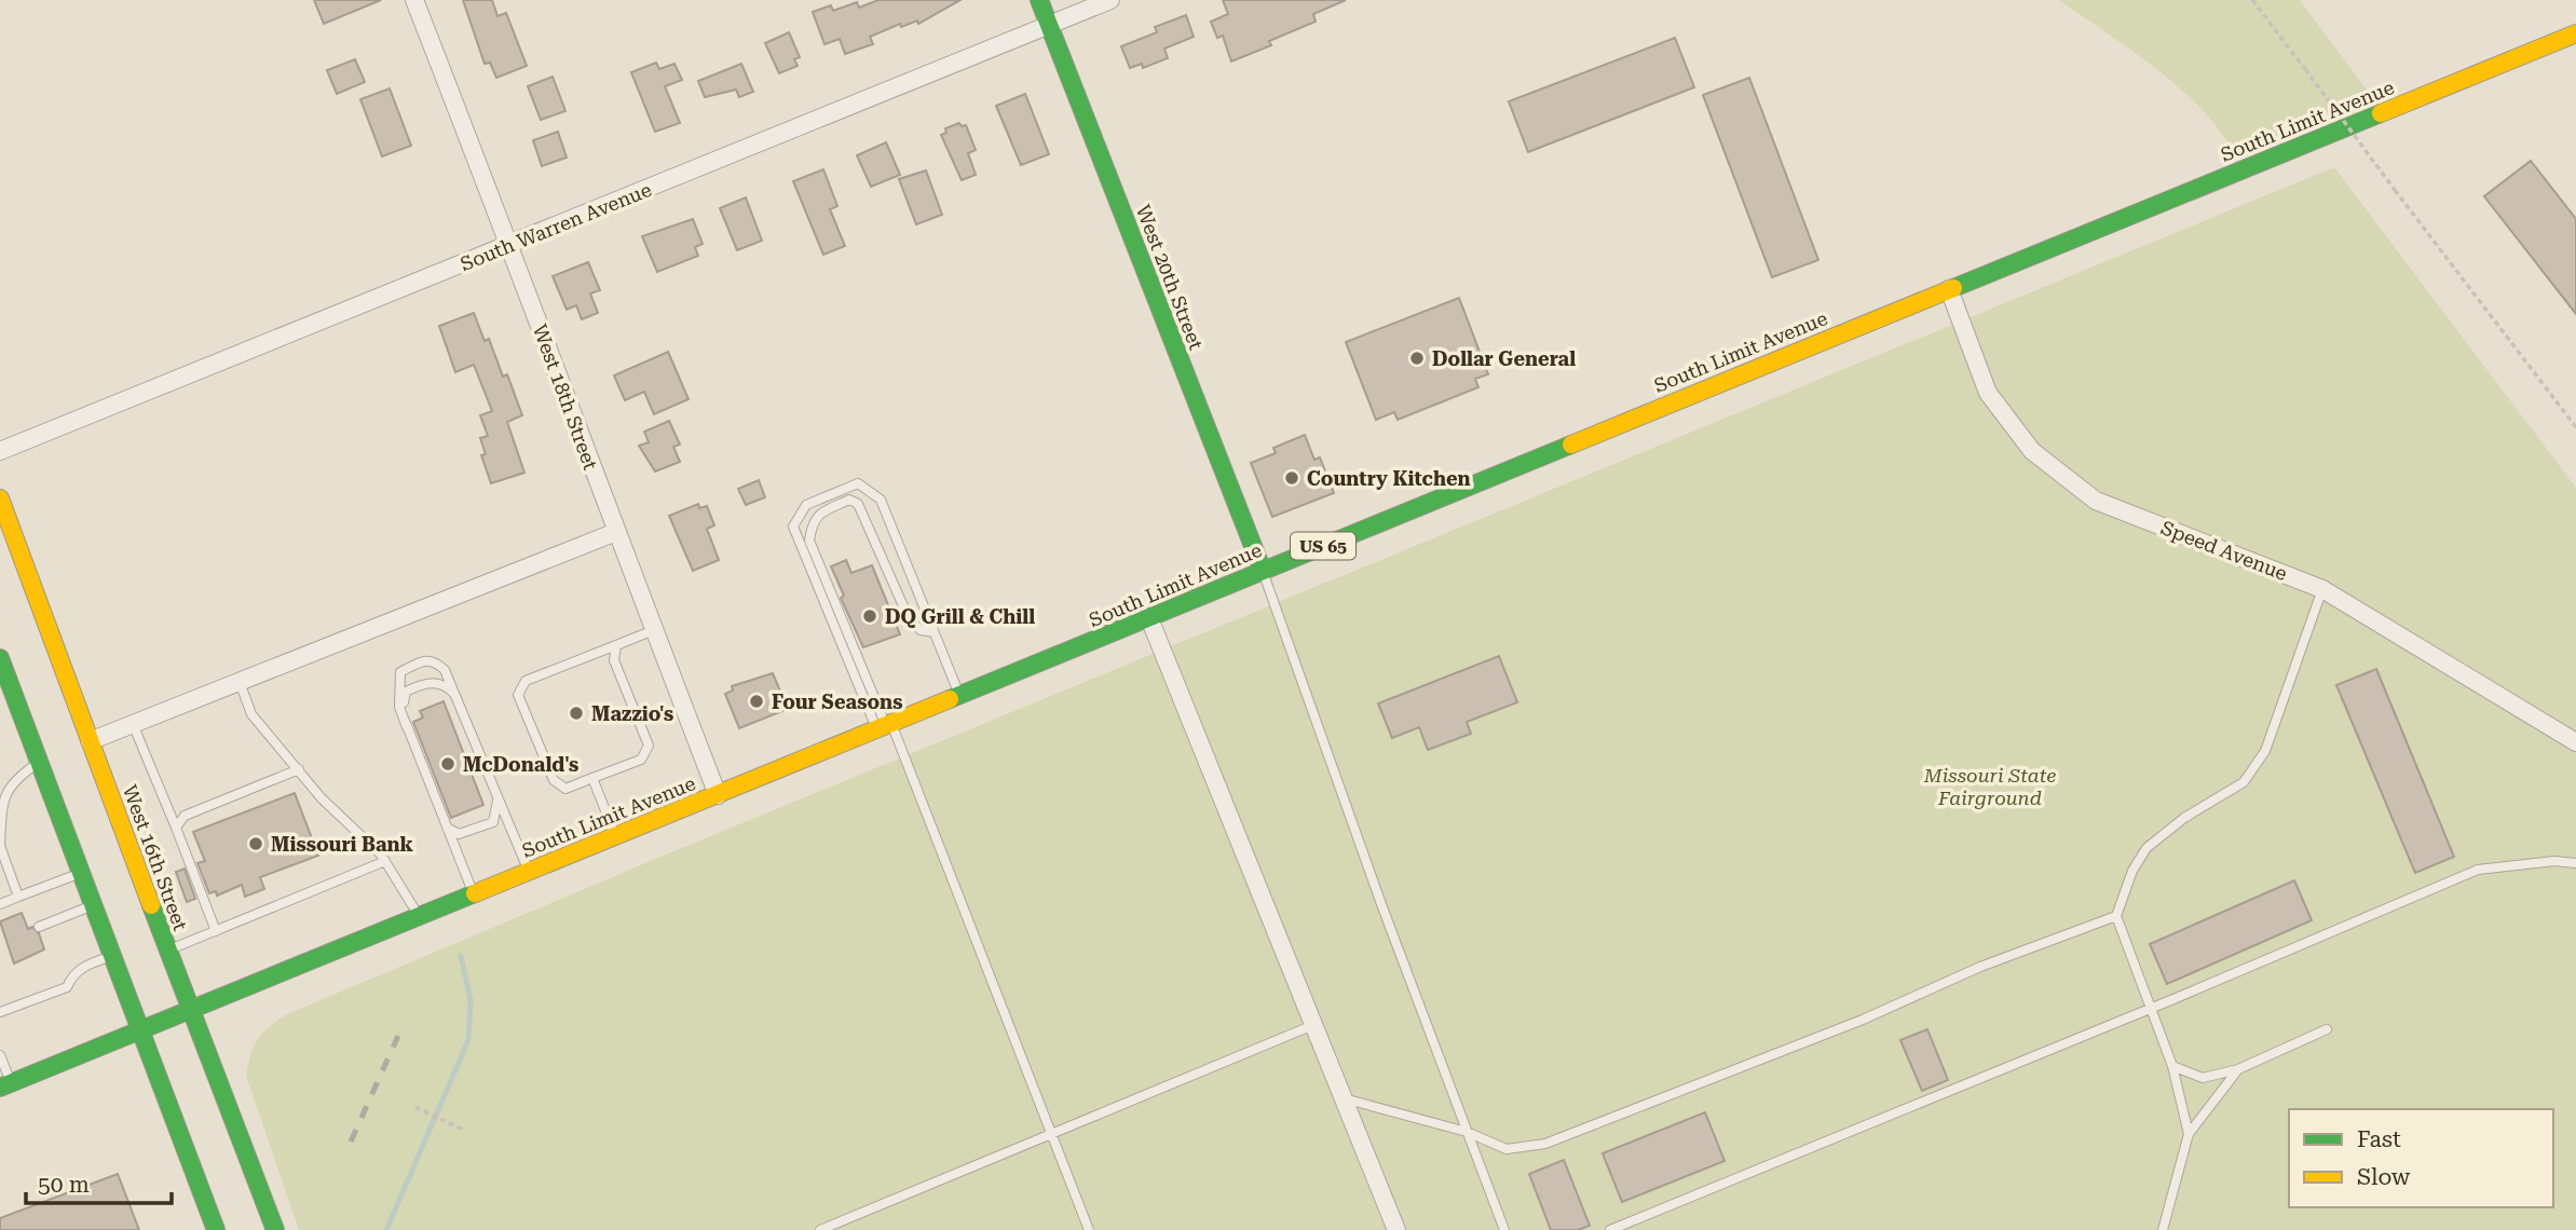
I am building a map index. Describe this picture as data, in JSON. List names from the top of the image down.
{
  "streets": {
    "main road": [
      "South Limit Avenue",
      "West 20th Street",
      "US 65",
      "West 16th Street"
    ],
    "street": ["South Warren Avenue", "West 18th Street", "Speed Avenue"]
  },
  "crossings": [
    ["South Limit Avenue", "West 20th Street"],
    ["South Limit Avenue", "West 18th Street"],
    ["South Limit Avenue", "Speed Avenue"],
    ["South Limit Avenue", "West 16th Street"],
    ["South Warren Avenue", "West 20th Street"],
    ["South Warren Avenue", "West 18th Street"]
  ],
  "parks": ["Missouri State Fairground"],
  "places": [
    "Dollar General",
    "Country Kitchen",
    "DQ Grill & Chill",
    "Four Seasons",
    "Mazzio's",
    "McDonald's",
    "Missouri Bank"
  ],
  "legend": ["Fast", "Slow"],
  "scale_bar": "50 m"
}
